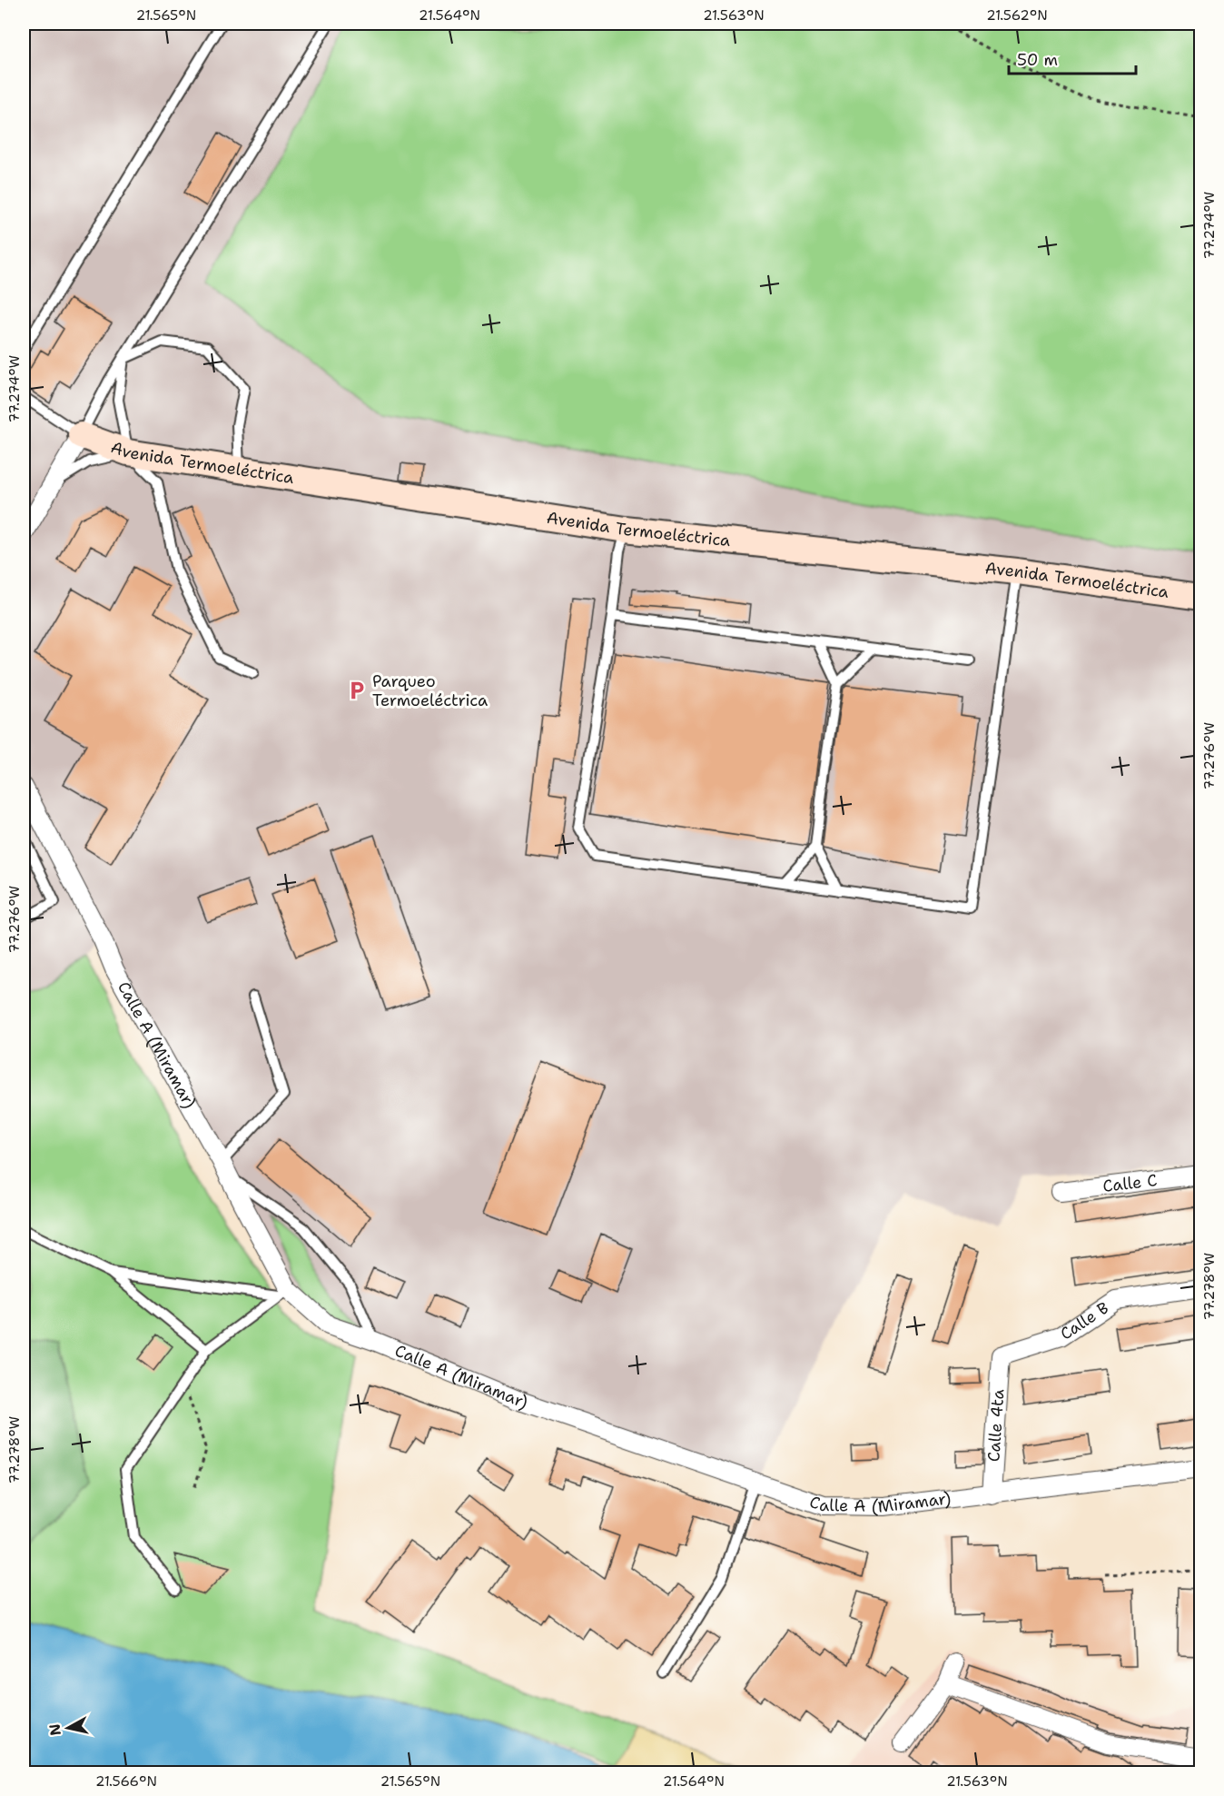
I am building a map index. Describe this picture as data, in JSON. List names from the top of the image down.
{
  "streets": {
    "main road": ["Avenida Termoeléctrica"],
    "street": [
      "Calle A (Miramar)",
      "Calle C",
      "Calle B",
      "Calle 4ta"
    ]
  },
  "crossings": [
    ["Calle A (Miramar)", "Calle 4ta"],
    ["Calle B", "Calle 4ta"]
  ],
  "places": {
    "parking": ["Parqueo Termoeléctrica"]
  },
  "scale_bar": "50 m",
  "north": "left",
  "coordinates": [
    "21.565°N",
    "21.564°N",
    "21.563°N",
    "21.562°N",
    "77.274°W",
    "77.276°W",
    "77.278°W",
    "21.566°N"
  ]
}
